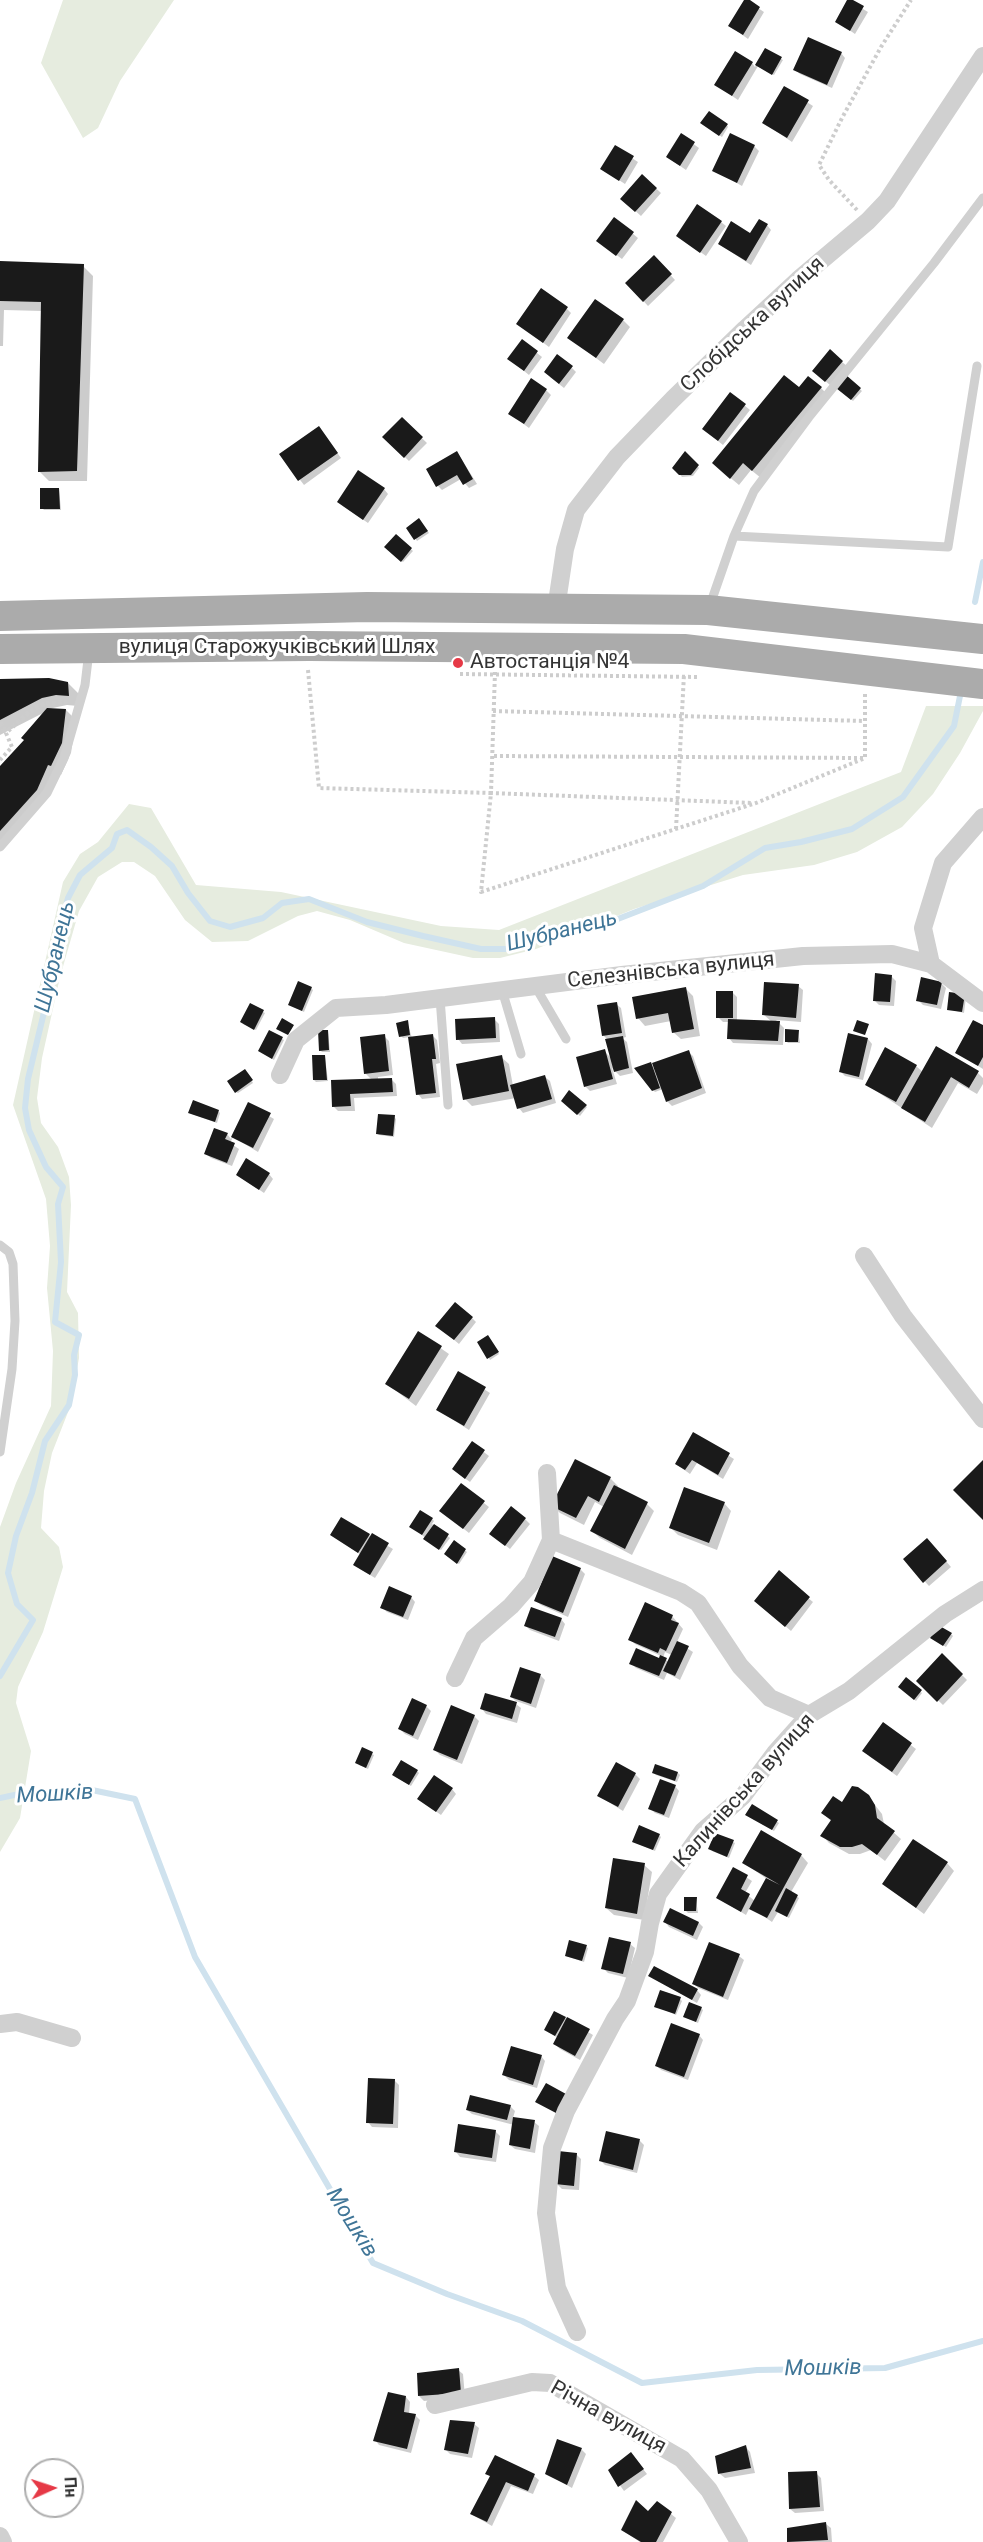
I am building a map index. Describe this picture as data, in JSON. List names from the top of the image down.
{
  "streets": {
    "main road": ["вулиця Старожучківський Шлях"],
    "street": [
      "Слобідська вулиця",
      "Селезнівська вулиця",
      "Калинівська вулиця",
      "Річна вулиця"
    ]
  },
  "crossings": [
    ["Слобідська вулиця", "вулиця Старожучківський Шлях"]
  ],
  "water": ["Шубранець", "Мошків"],
  "places": ["Автостанція №4"],
  "north": "right"
}
